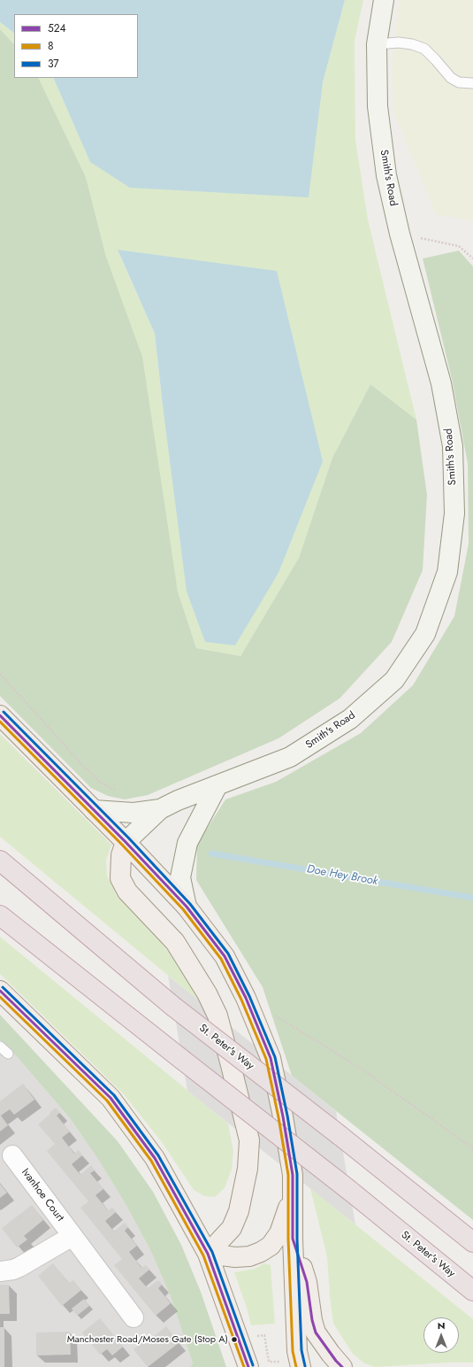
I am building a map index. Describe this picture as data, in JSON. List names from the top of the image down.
{
  "streets": {
    "highway": ["St. Peter's Way"],
    "street": ["Smith's Road", "Ivanhoe Court"]
  },
  "water": ["Doe Hey Brook"],
  "places": ["Manchester Road/Moses Gate (Stop A)"],
  "lines": ["transit line 37", "transit line 524", "transit line 8"],
  "legend": ["524", "8", "37"],
  "north": "top"
}
